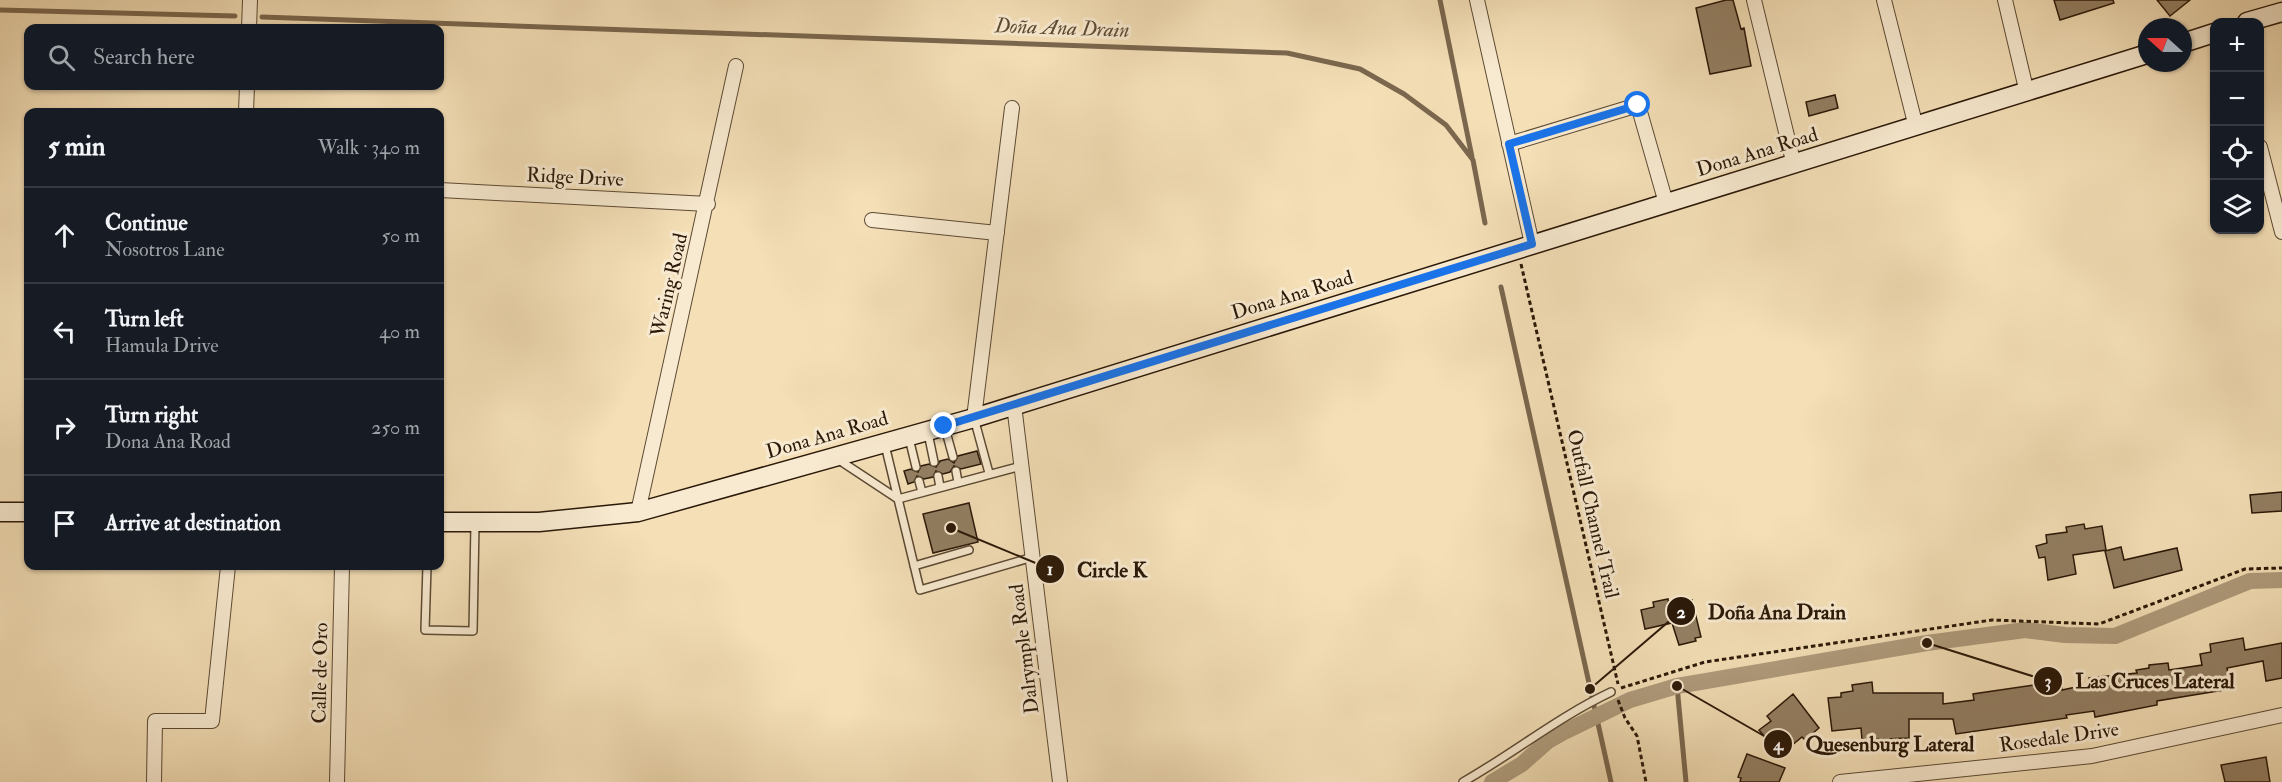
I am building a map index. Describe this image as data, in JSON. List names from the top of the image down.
{
  "streets": {
    "street": [
      "Dona Ana Road",
      "Ridge Drive",
      "Waring Road",
      "Dalrymple Road",
      "Calle de Oro",
      "Rosedale Drive"
    ],
    "path": ["Outfall Channel Trail"]
  },
  "crossings": [
    ["Dona Ana Road", "Waring Road"],
    ["Dona Ana Road", "Outfall Channel Trail"],
    ["Dona Ana Road", "Dalrymple Road"],
    ["Ridge Drive", "Waring Road"]
  ],
  "water": ["Doña Ana Drain"],
  "places": [
    "Circle K",
    "Las Cruces Lateral",
    "Quesenburg Lateral",
    "Doña Ana Drain"
  ],
  "north": "left",
  "page": {
    "map_buttons": ["+", "−"],
    "search": "Search here",
    "heading": ["5 min", "Walk · 340 m"],
    "list": [
      ["Continue", "Nosotros Lane", "50 m"],
      ["Turn left", "Hamula Drive", "40 m"],
      ["Turn right", "Dona Ana Road", "250 m"],
      "Arrive at destination"
    ]
  }
}
